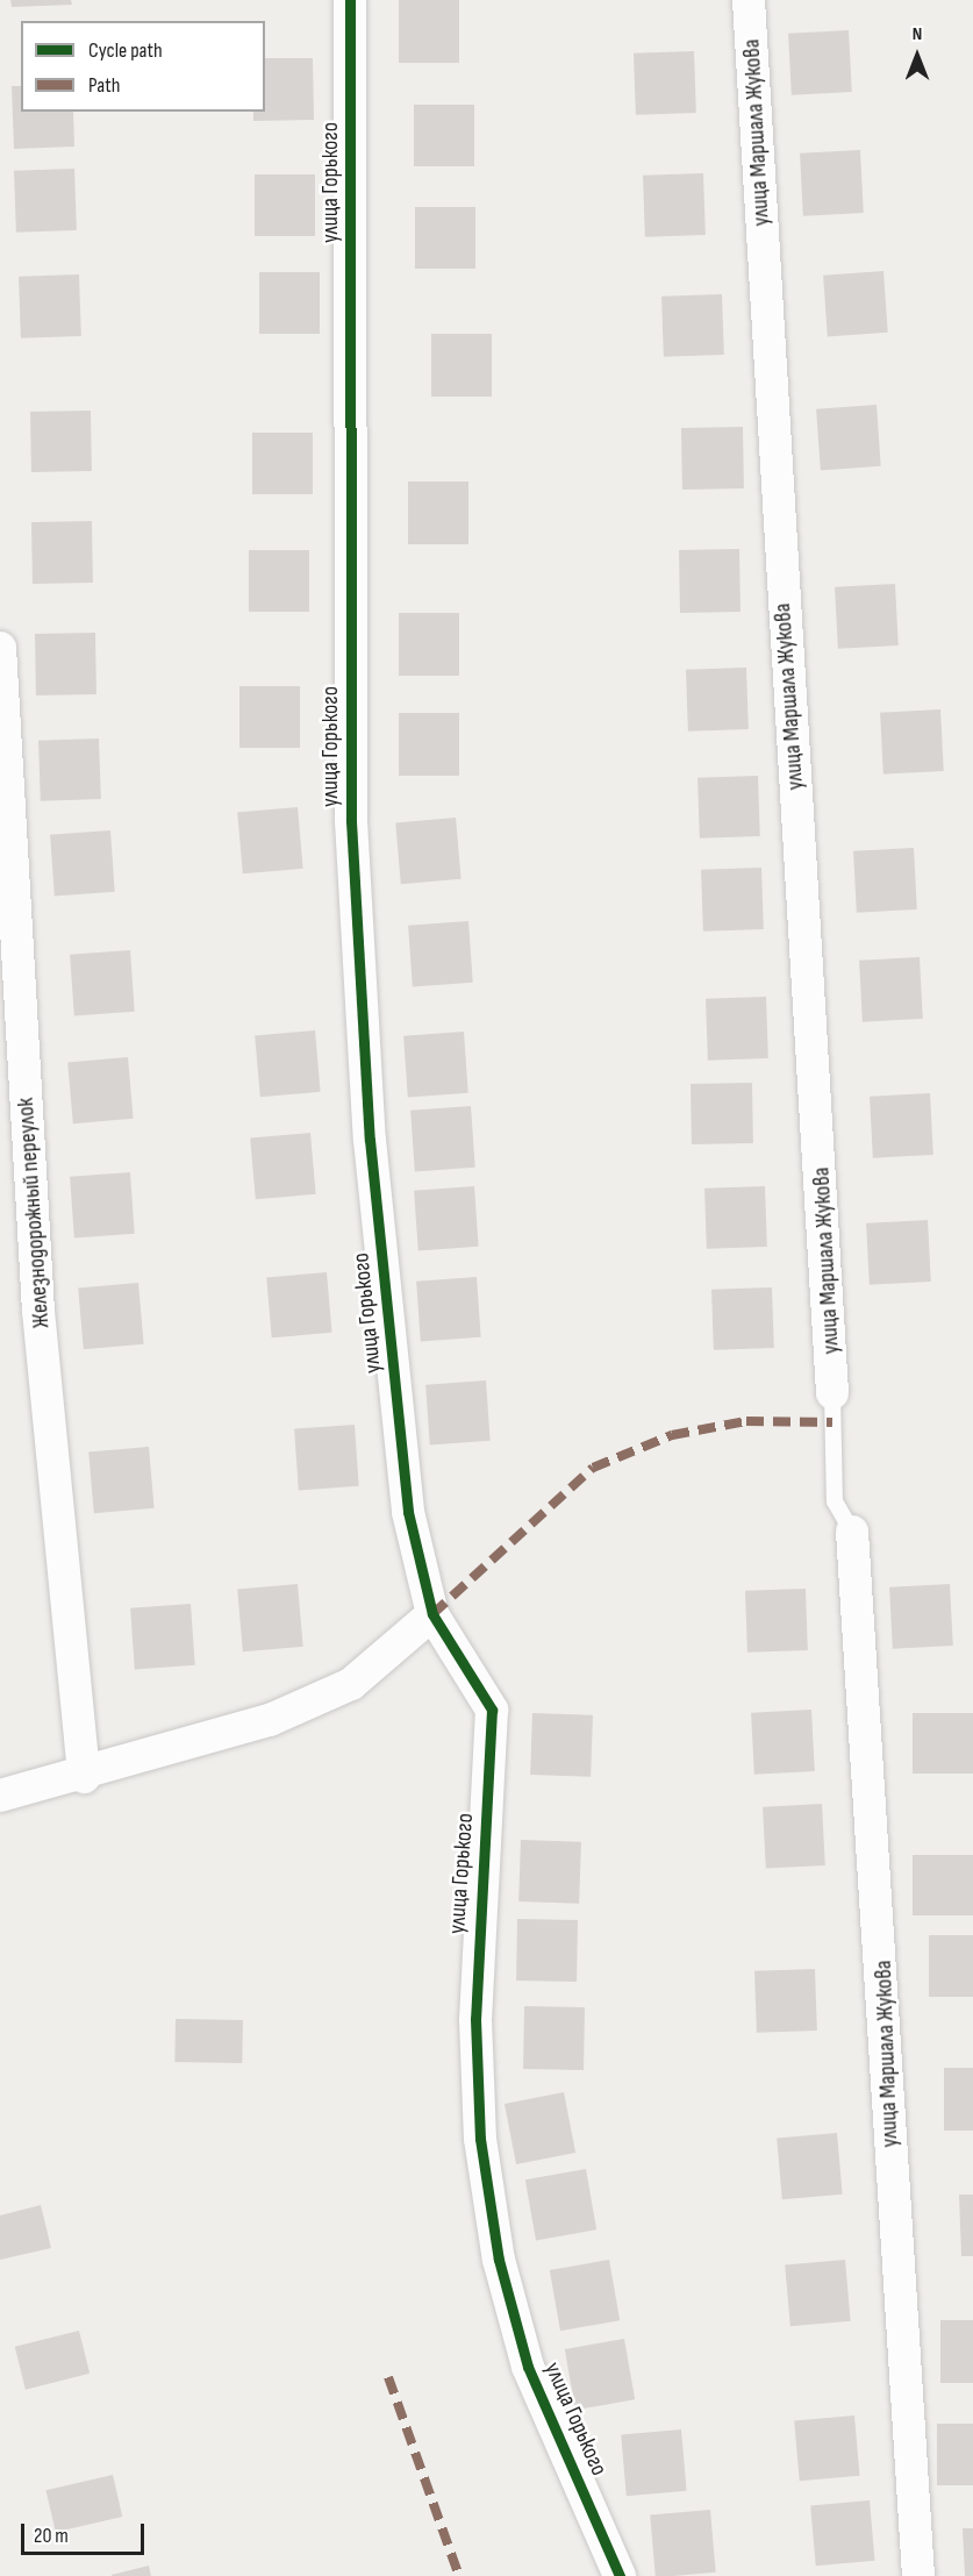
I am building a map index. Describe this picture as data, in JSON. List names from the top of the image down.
{
  "streets": {
    "street": ["улица Маршала Жукова", "улица Горького", "Железнодорожный переулок"]
  },
  "legend": ["Cycle path", "Path"],
  "scale_bar": "20 m",
  "north": "top"
}
